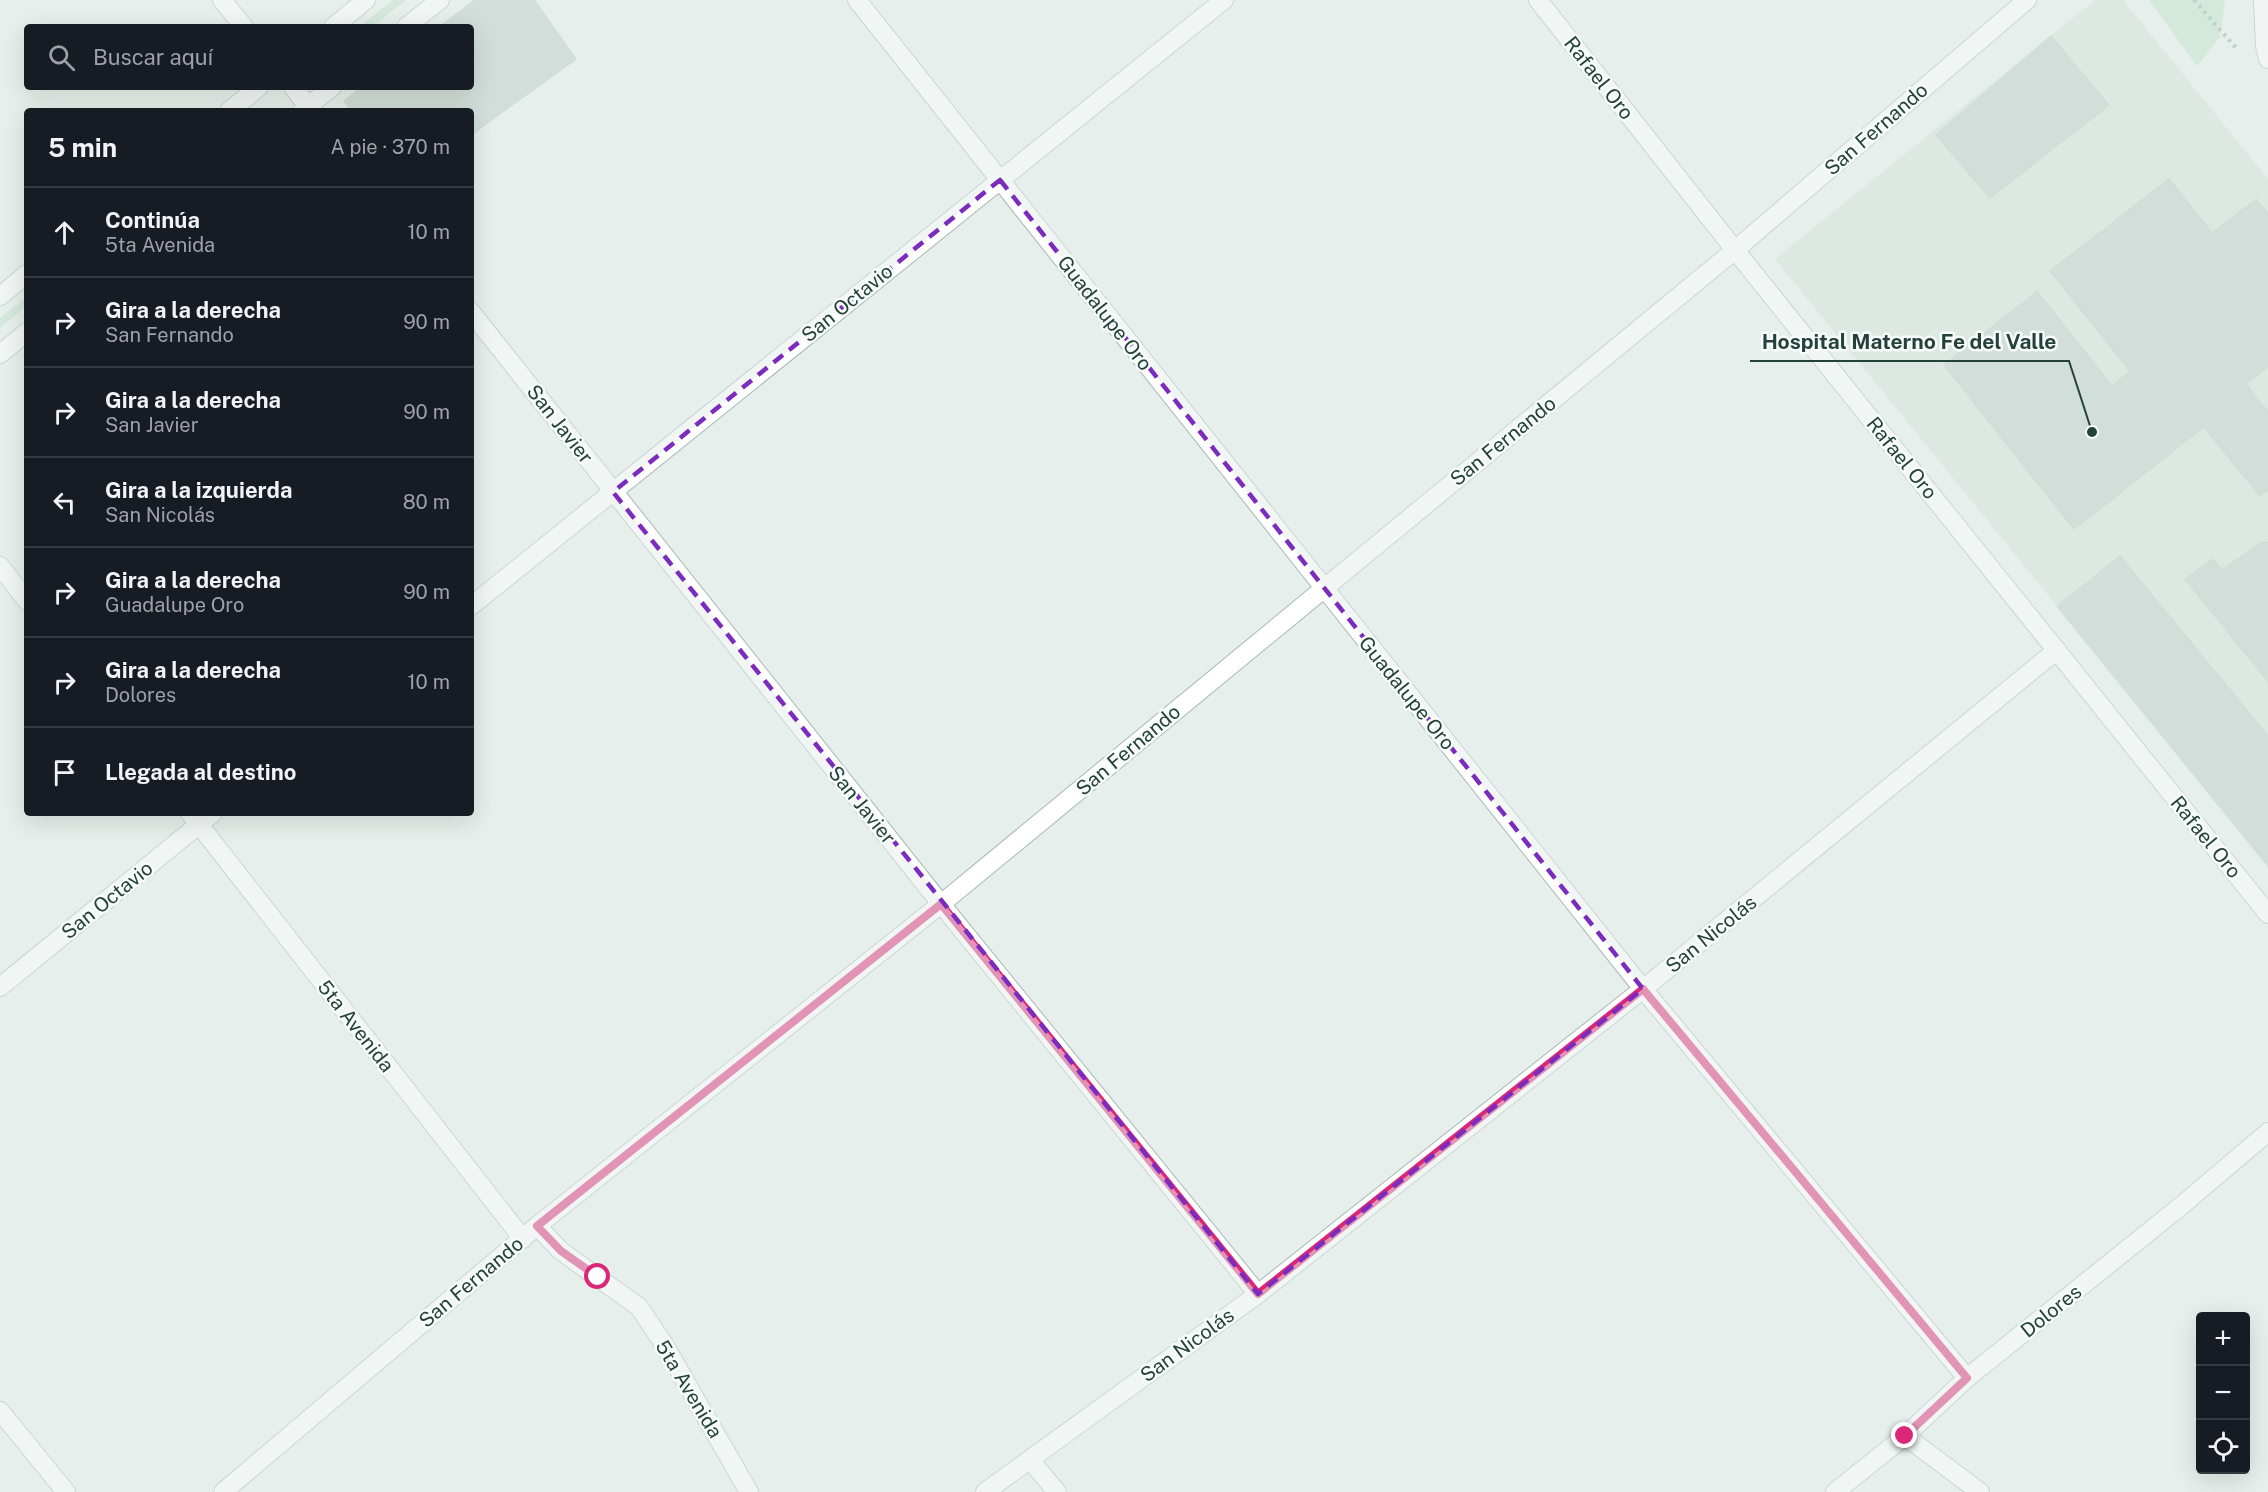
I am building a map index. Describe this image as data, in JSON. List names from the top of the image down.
{
  "streets": {
    "street": [
      "Rafael Oro",
      "San Fernando",
      "San Octavio",
      "Guadalupe Oro",
      "San Javier",
      "San Nicolás",
      "5ta Avenida",
      "Dolores"
    ]
  },
  "crossings": [
    ["Rafael Oro", "San Fernando"],
    ["Rafael Oro", "San Nicolás"],
    ["San Fernando", "Guadalupe Oro"],
    ["San Fernando", "San Javier"],
    ["San Fernando", "5ta Avenida"],
    ["San Octavio", "Guadalupe Oro"],
    ["San Octavio", "San Javier"],
    ["San Octavio", "5ta Avenida"],
    ["Guadalupe Oro", "San Nicolás"],
    ["Guadalupe Oro", "Dolores"],
    ["San Javier", "San Nicolás"]
  ],
  "places": ["Hospital Materno Fe del Valle"],
  "page": {
    "search": "Buscar aquí",
    "heading": ["5 min", "A pie · 370 m"],
    "list": [
      ["Continúa", "5ta Avenida", "10 m"],
      ["Gira a la derecha", "San Fernando", "90 m"],
      ["Gira a la derecha", "San Javier", "90 m"],
      ["Gira a la izquierda", "San Nicolás", "80 m"],
      ["Gira a la derecha", "Guadalupe Oro", "90 m"],
      ["Gira a la derecha", "Dolores", "10 m"],
      "Llegada al destino"
    ],
    "map_buttons": ["+", "−"]
  }
}
